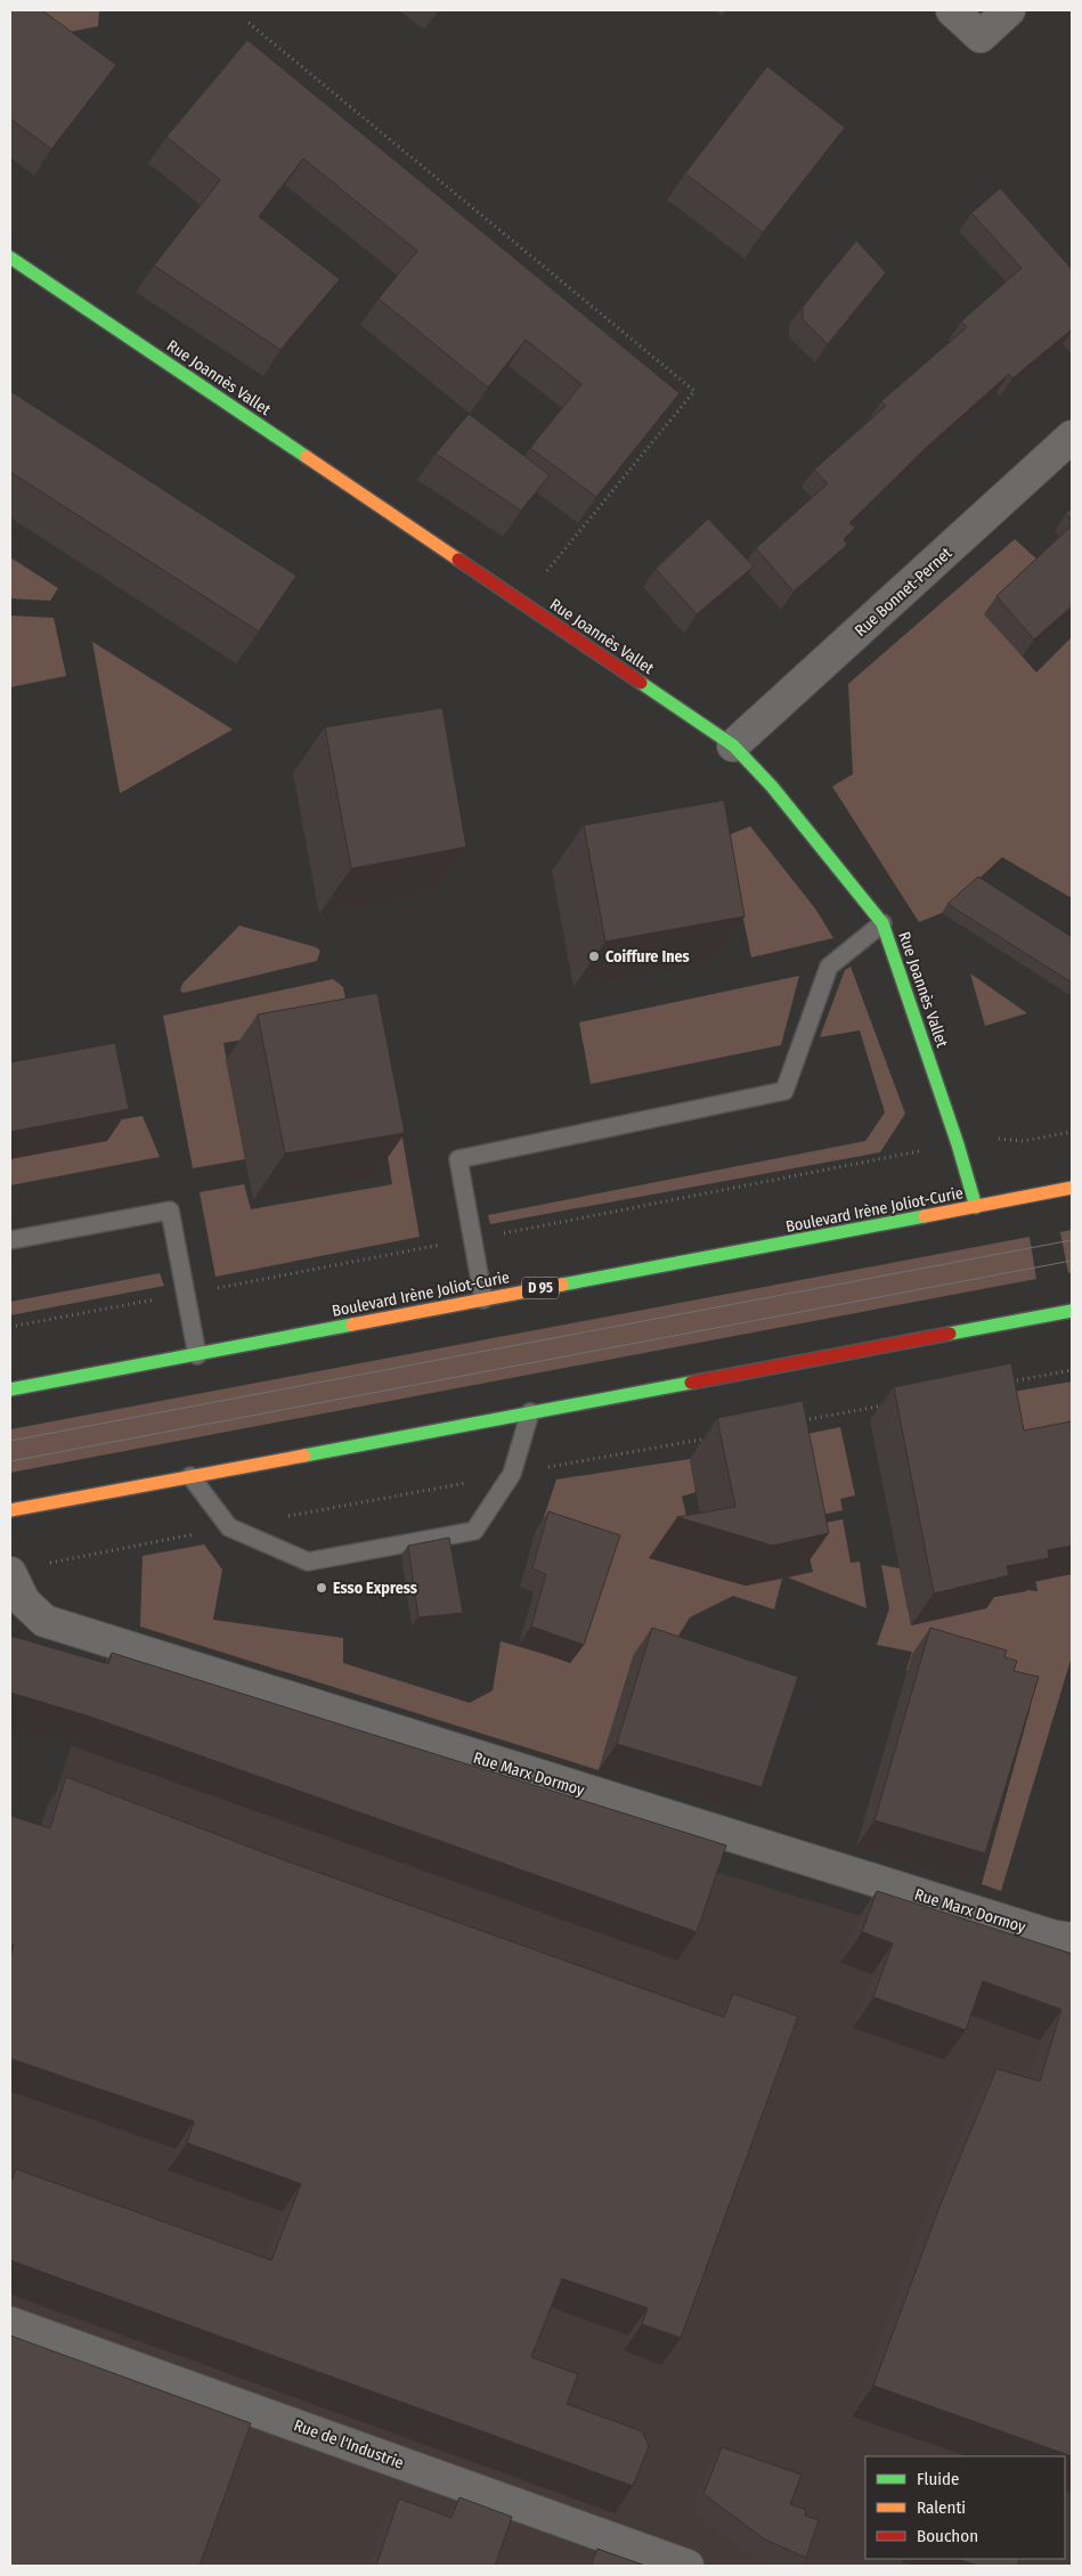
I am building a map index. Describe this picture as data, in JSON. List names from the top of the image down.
{
  "streets": {
    "main road": ["Rue Joannès Vallet", "Boulevard Irène Joliot-Curie", "D 95"],
    "street": ["Rue Bonnet-Pernet", "Rue Marx Dormoy", "Rue de l'Industrie"]
  },
  "crossings": [
    ["Rue Joannès Vallet", "Rue Bonnet-Pernet"],
    ["Rue Joannès Vallet", "Boulevard Irène Joliot-Curie"]
  ],
  "places": ["Coiffure Ines", "Esso Express"],
  "legend": ["Fluide", "Ralenti", "Bouchon"]
}
